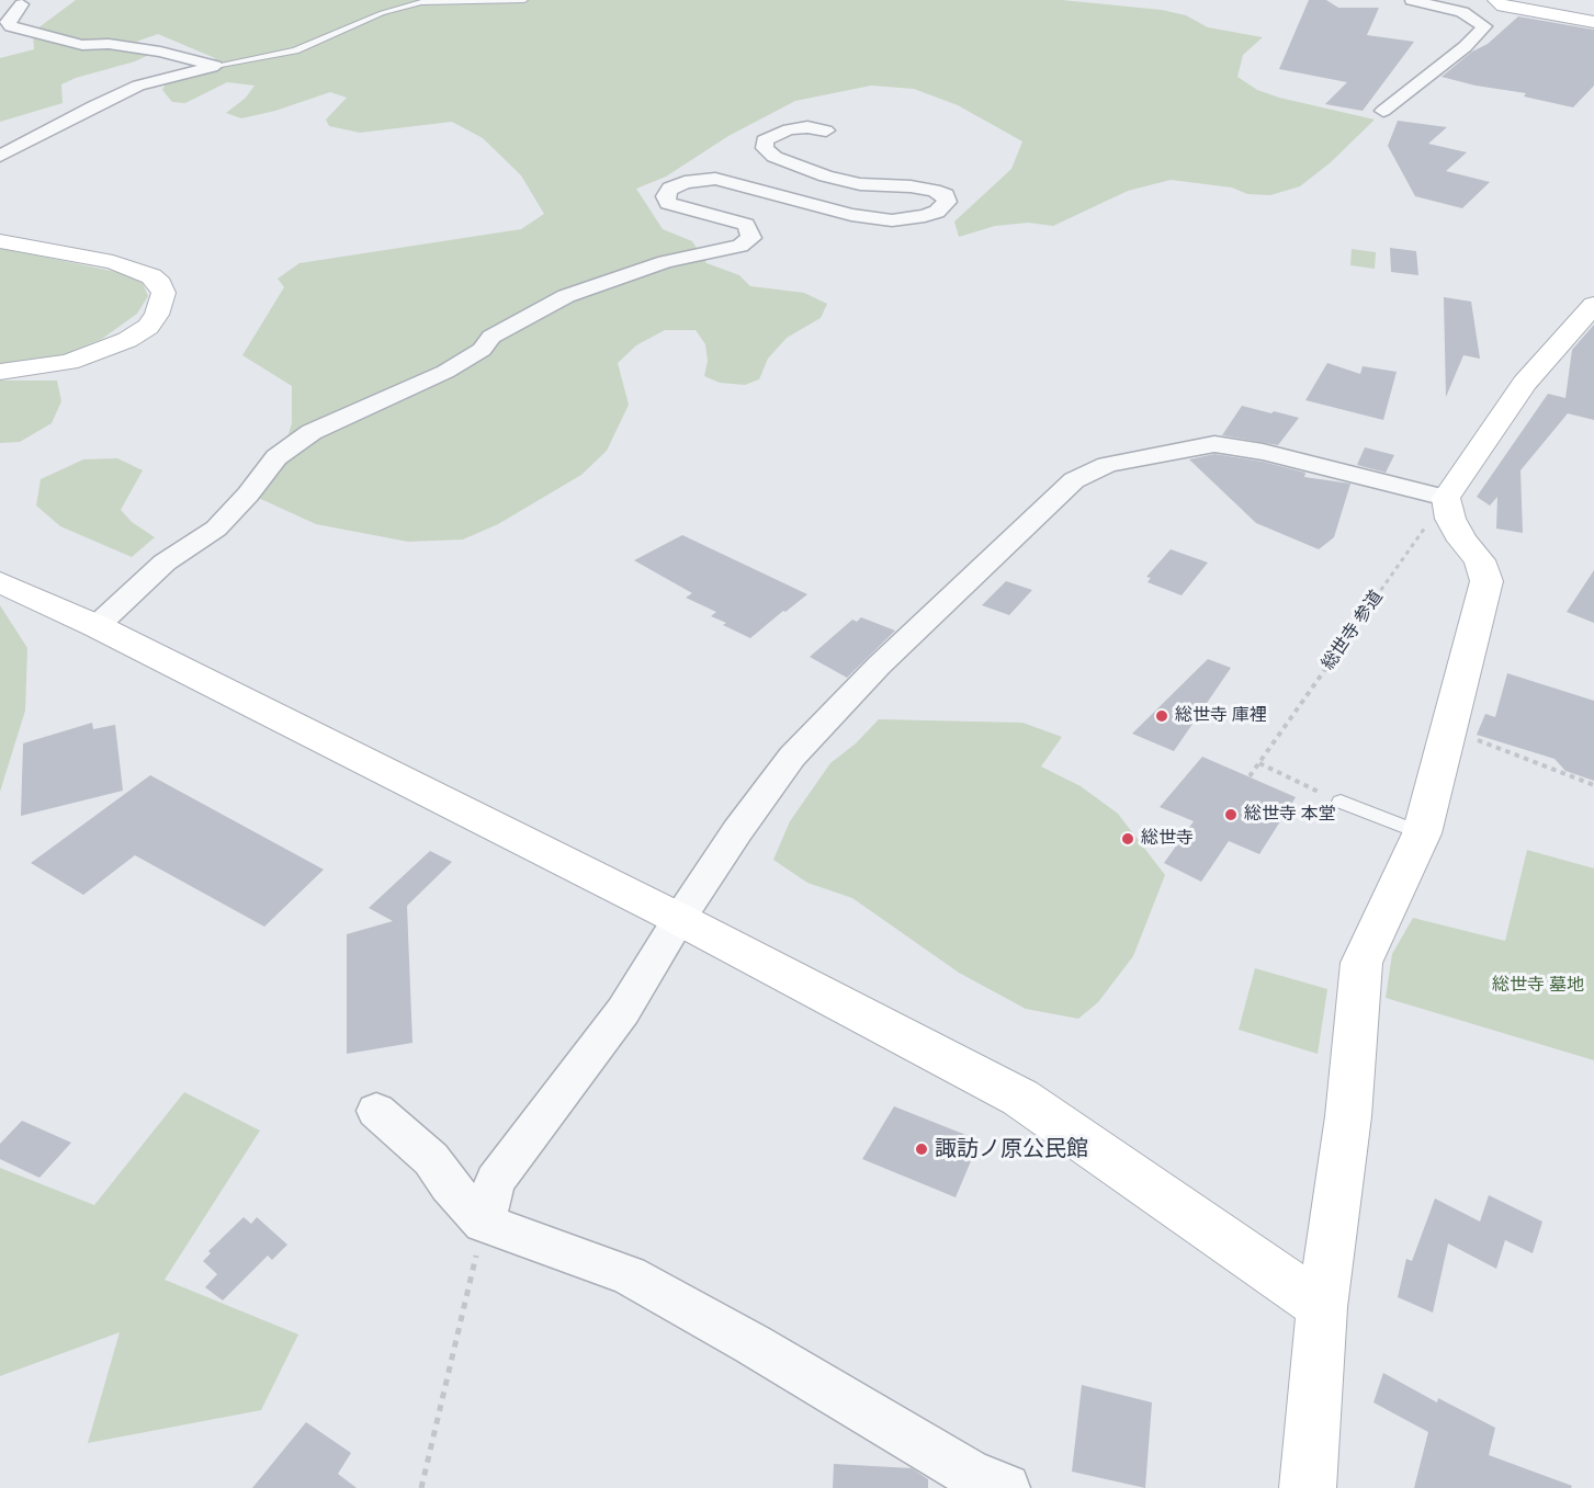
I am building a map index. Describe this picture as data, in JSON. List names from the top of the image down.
{
  "streets": {
    "path": ["総世寺 参道"]
  },
  "parks": ["総世寺 墓地"],
  "places": [
    "総世寺 庫裡",
    "総世寺 本堂",
    "総世寺",
    "諏訪ノ原公民館"
  ]
}
